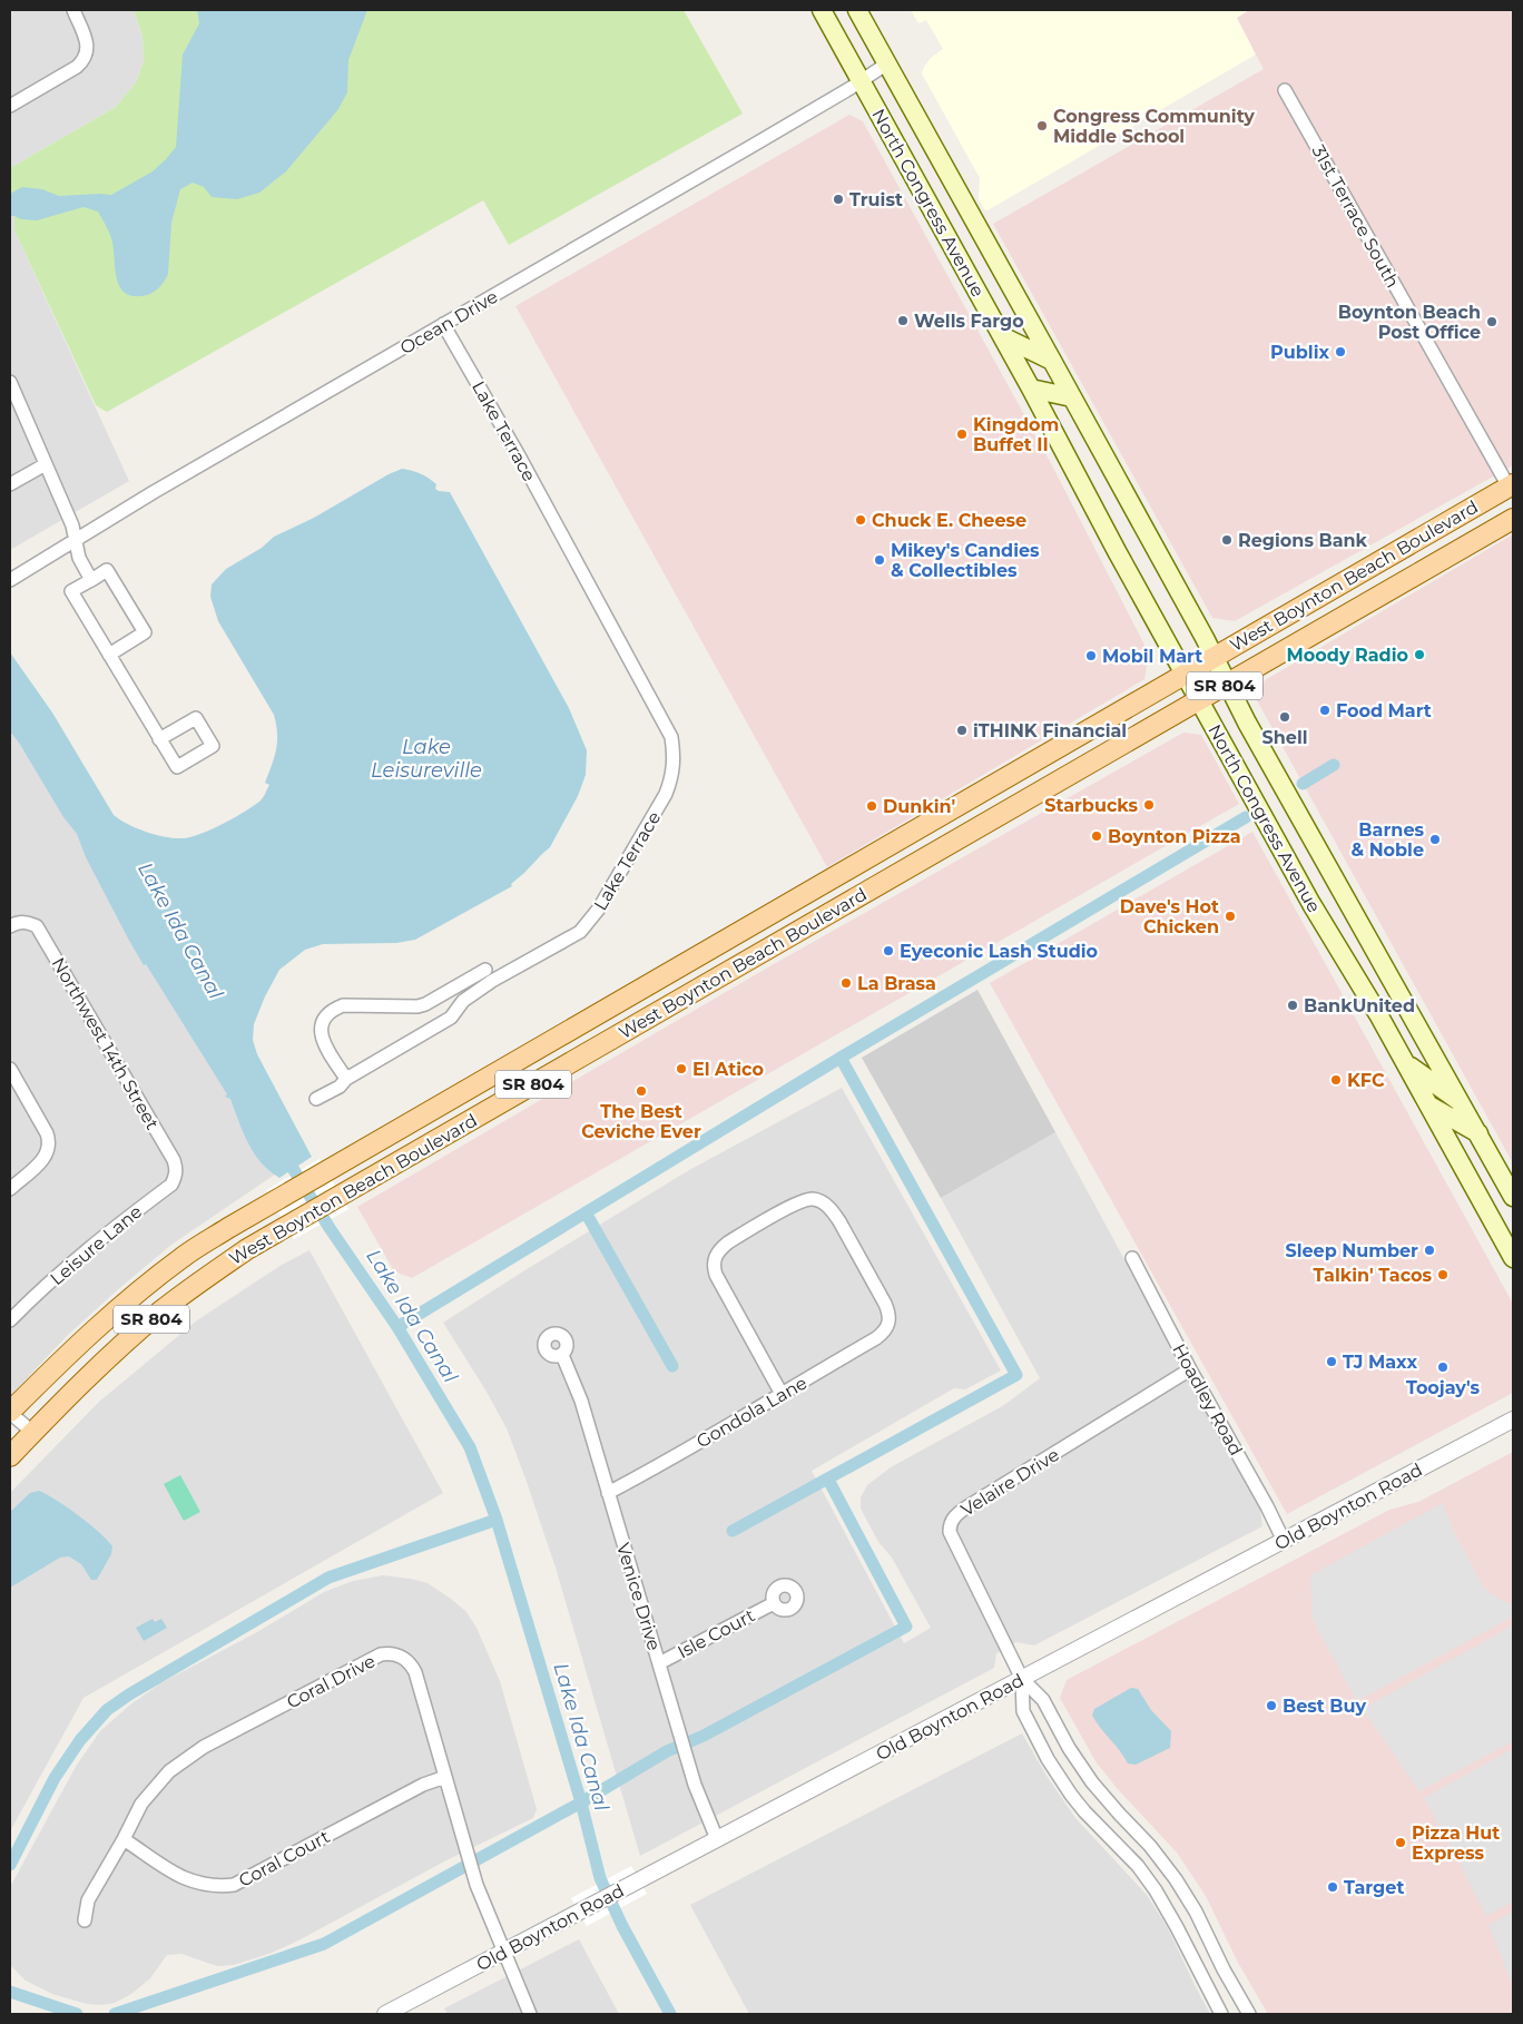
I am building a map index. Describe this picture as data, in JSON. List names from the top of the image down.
{
  "streets": {
    "main road": ["North Congress Avenue", "West Boynton Beach Boulevard", "SR 804"],
    "street": [
      "31st Terrace South",
      "Ocean Drive",
      "Lake Terrace",
      "Northwest 14th Street",
      "Leisure Lane",
      "Hoadley Road",
      "Gondola Lane",
      "Velaire Drive",
      "Old Boynton Road",
      "Venice Drive",
      "Isle Court",
      "Coral Drive",
      "Coral Court"
    ]
  },
  "crossings": [
    ["North Congress Avenue", "Ocean Drive"],
    ["North Congress Avenue", "West Boynton Beach Boulevard"],
    ["31st Terrace South", "West Boynton Beach Boulevard"],
    ["Ocean Drive", "Lake Terrace"],
    ["Northwest 14th Street", "Leisure Lane"],
    ["Hoadley Road", "Velaire Drive"],
    ["Hoadley Road", "Old Boynton Road"],
    ["Gondola Lane", "Venice Drive"],
    ["Velaire Drive", "Old Boynton Road"],
    ["Old Boynton Road", "Venice Drive"],
    ["Old Boynton Road", "Coral Drive"],
    ["Venice Drive", "Isle Court"],
    ["Coral Drive", "Coral Court"]
  ],
  "water": ["Lake Leisureville", "Lake Ida Canal"],
  "places": [
    "Congress Community Middle School",
    "Truist",
    "Wells Fargo",
    "Boynton Beach Post Office",
    "Publix",
    "Kingdom Buffet II",
    "Chuck E. Cheese",
    "Regions Bank",
    "Mikey's Candies & Collectibles",
    "Moody Radio",
    "Mobil Mart",
    "Food Mart",
    "Shell",
    "iTHINK Financial",
    "Starbucks",
    "Dunkin'",
    "Boynton Pizza",
    "Barnes & Noble",
    "Dave's Hot Chicken",
    "Eyeconic Lash Studio",
    "La Brasa",
    "BankUnited",
    "El Atico",
    "KFC",
    "The Best Ceviche Ever",
    "Sleep Number",
    "Talkin' Tacos",
    "TJ Maxx",
    "Toojay's",
    "Best Buy",
    "Pizza Hut Express",
    "Target"
  ]
}
